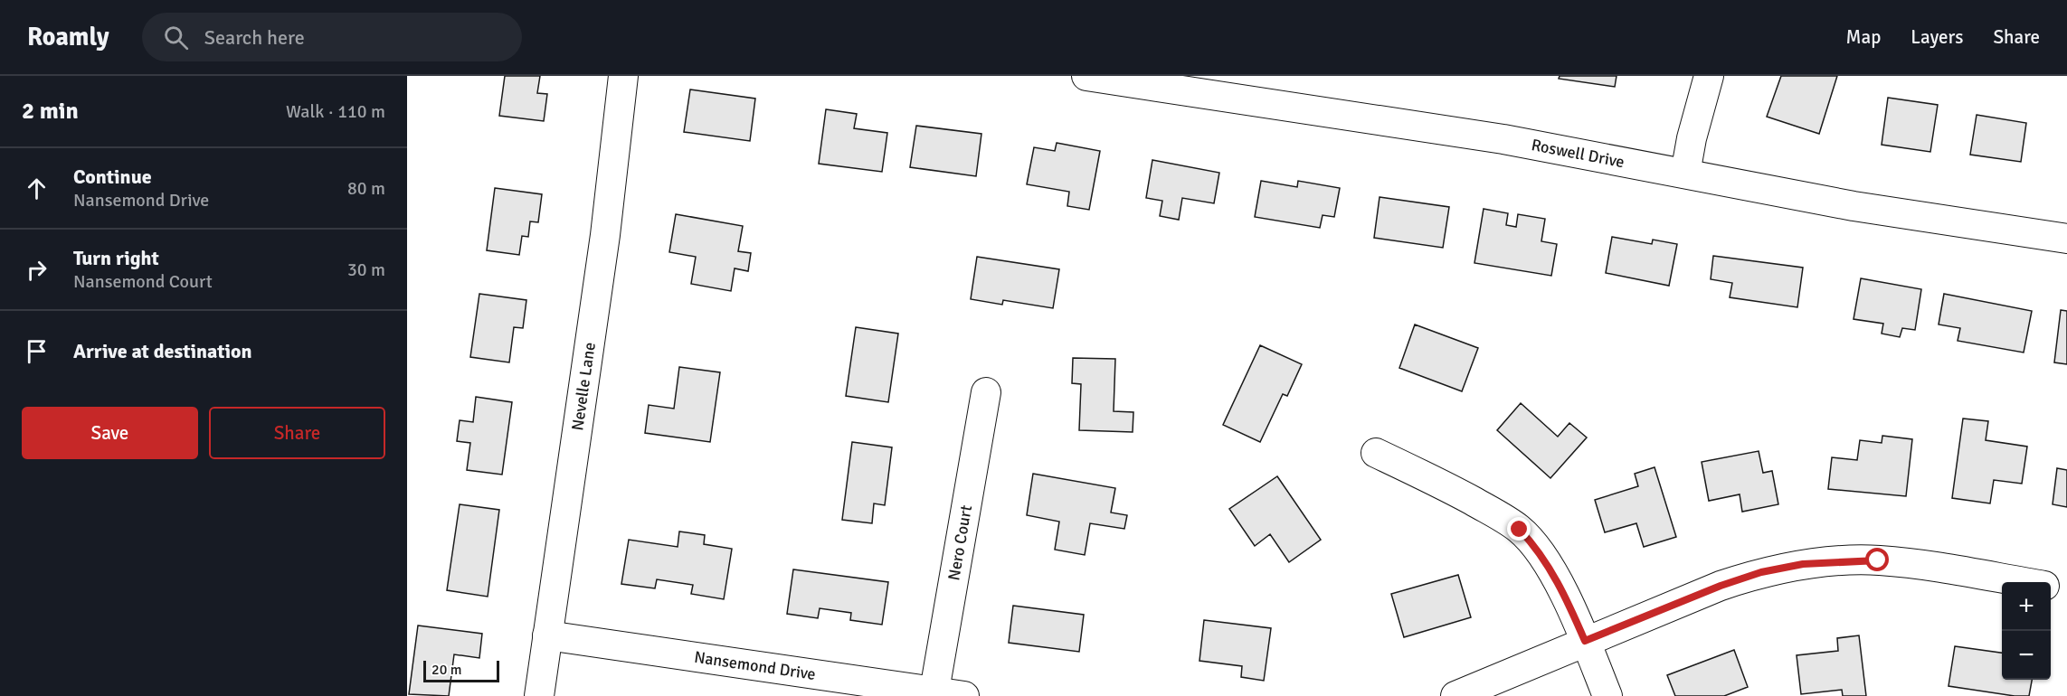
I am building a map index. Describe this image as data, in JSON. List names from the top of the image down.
{
  "streets": {
    "street": [
      "Roswell Drive",
      "Nevelle Lane",
      "Nero Court",
      "Nansemond Drive"
    ]
  },
  "crossings": [
    ["Nevelle Lane", "Nansemond Drive"],
    ["Nero Court", "Nansemond Drive"]
  ],
  "scale_bar": "20 m",
  "page": {
    "header": "Roamly",
    "search": "Search here",
    "nav": ["Map", "Layers", "Share"],
    "heading": ["2 min", "Walk · 110 m"],
    "list": [
      ["Continue", "Nansemond Drive", "80 m"],
      ["Turn right", "Nansemond Court", "30 m"],
      "Arrive at destination"
    ],
    "buttons": ["Save", "Share"],
    "map_buttons": ["+", "−"],
    "scale": "20 m"
  }
}
